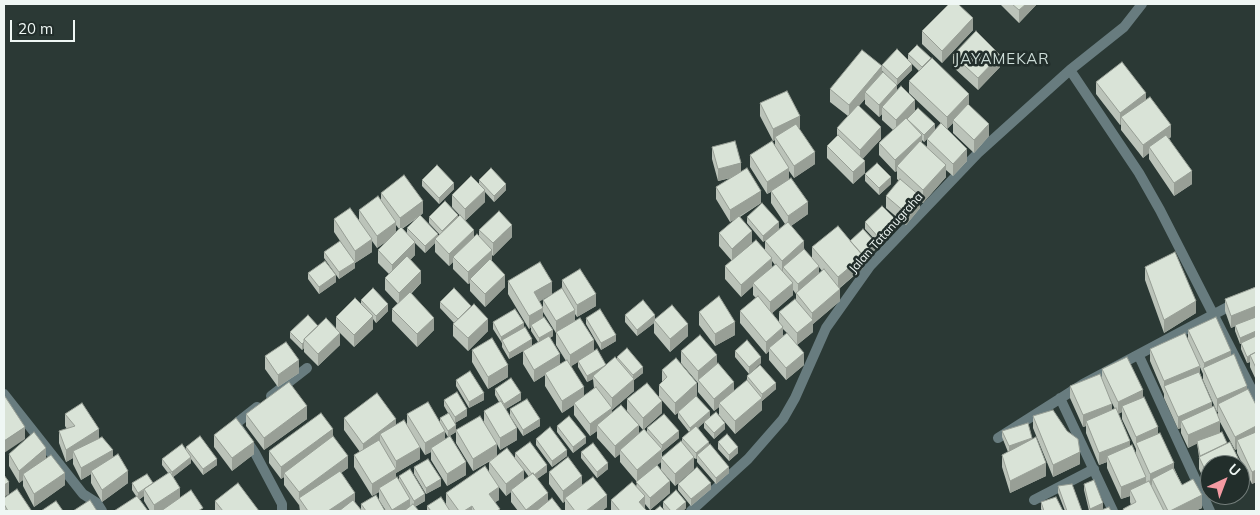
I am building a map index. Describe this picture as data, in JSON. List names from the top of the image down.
{
  "streets": {
    "street": ["Jalan Tatanugraha"]
  },
  "districts": ["JAYAMEKAR"],
  "scale_bar": "20 m",
  "north": "top right"
}
